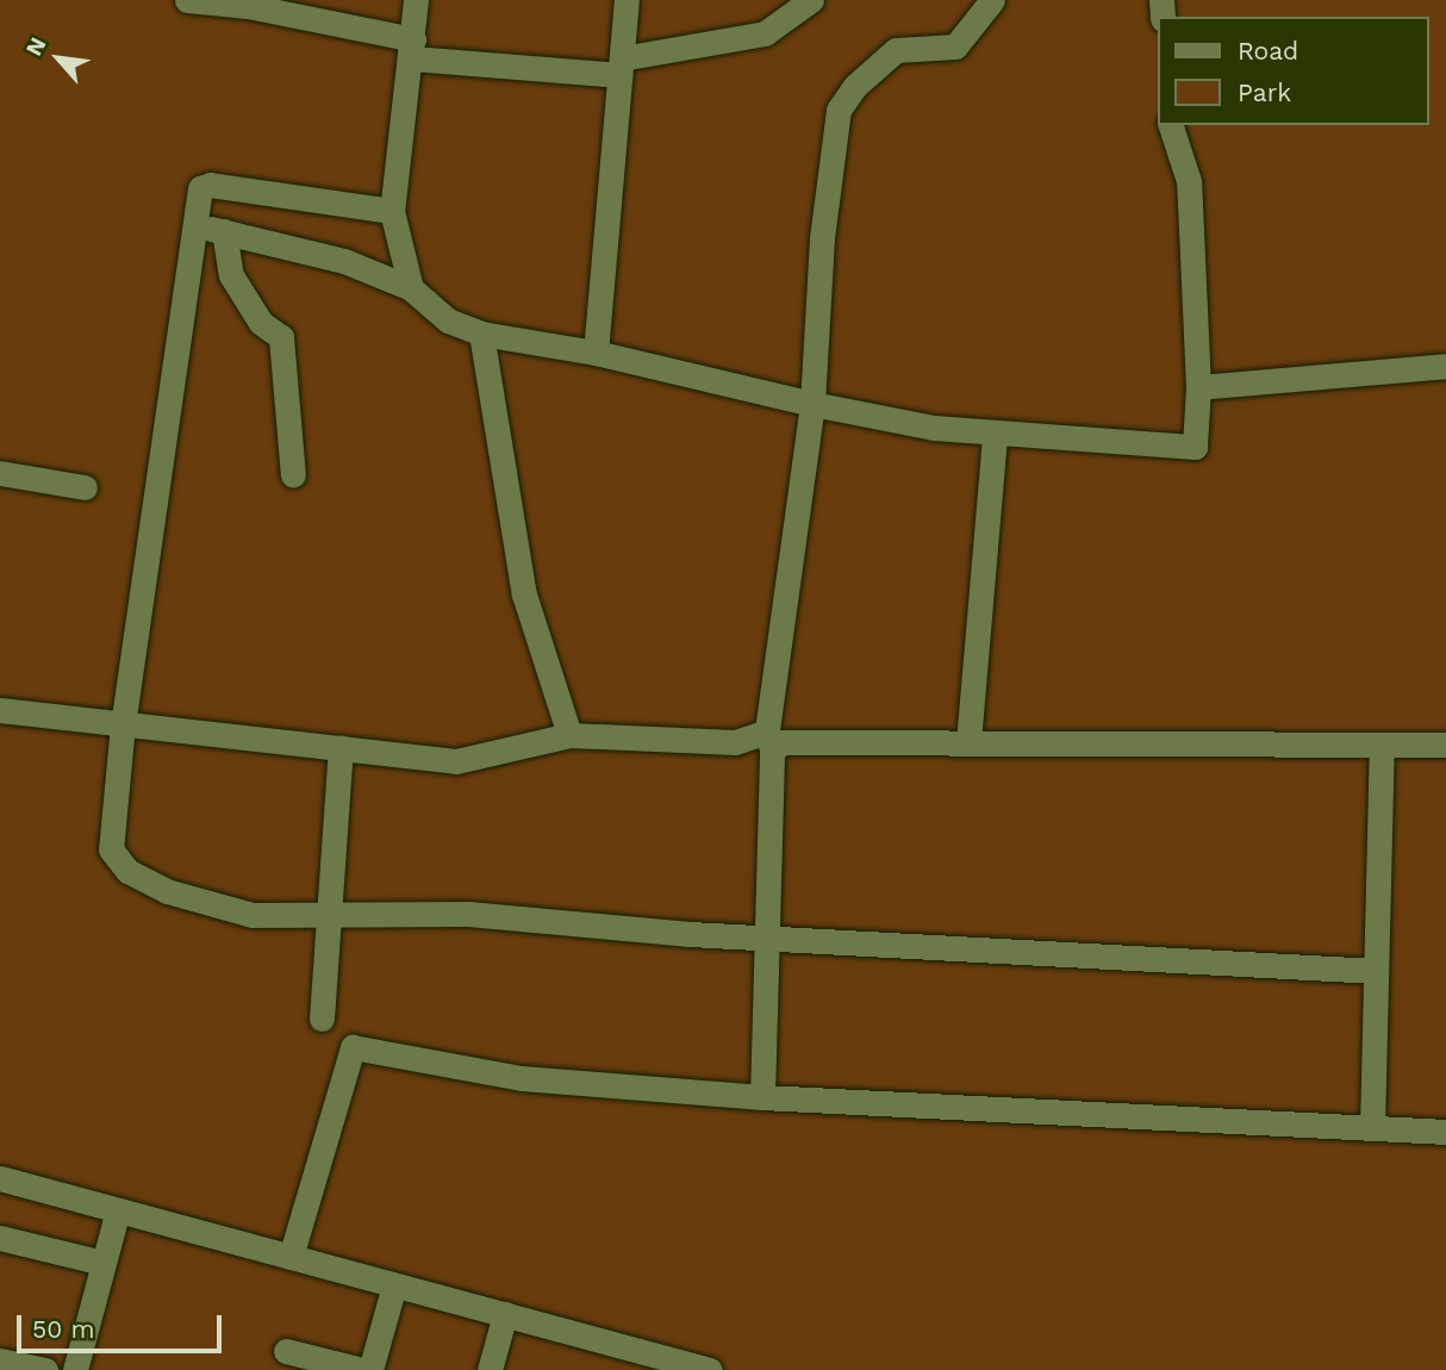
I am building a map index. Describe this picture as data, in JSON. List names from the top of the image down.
{
  "legend": ["Road", "Park"],
  "scale_bar": "50 m",
  "north": "top left"
}
